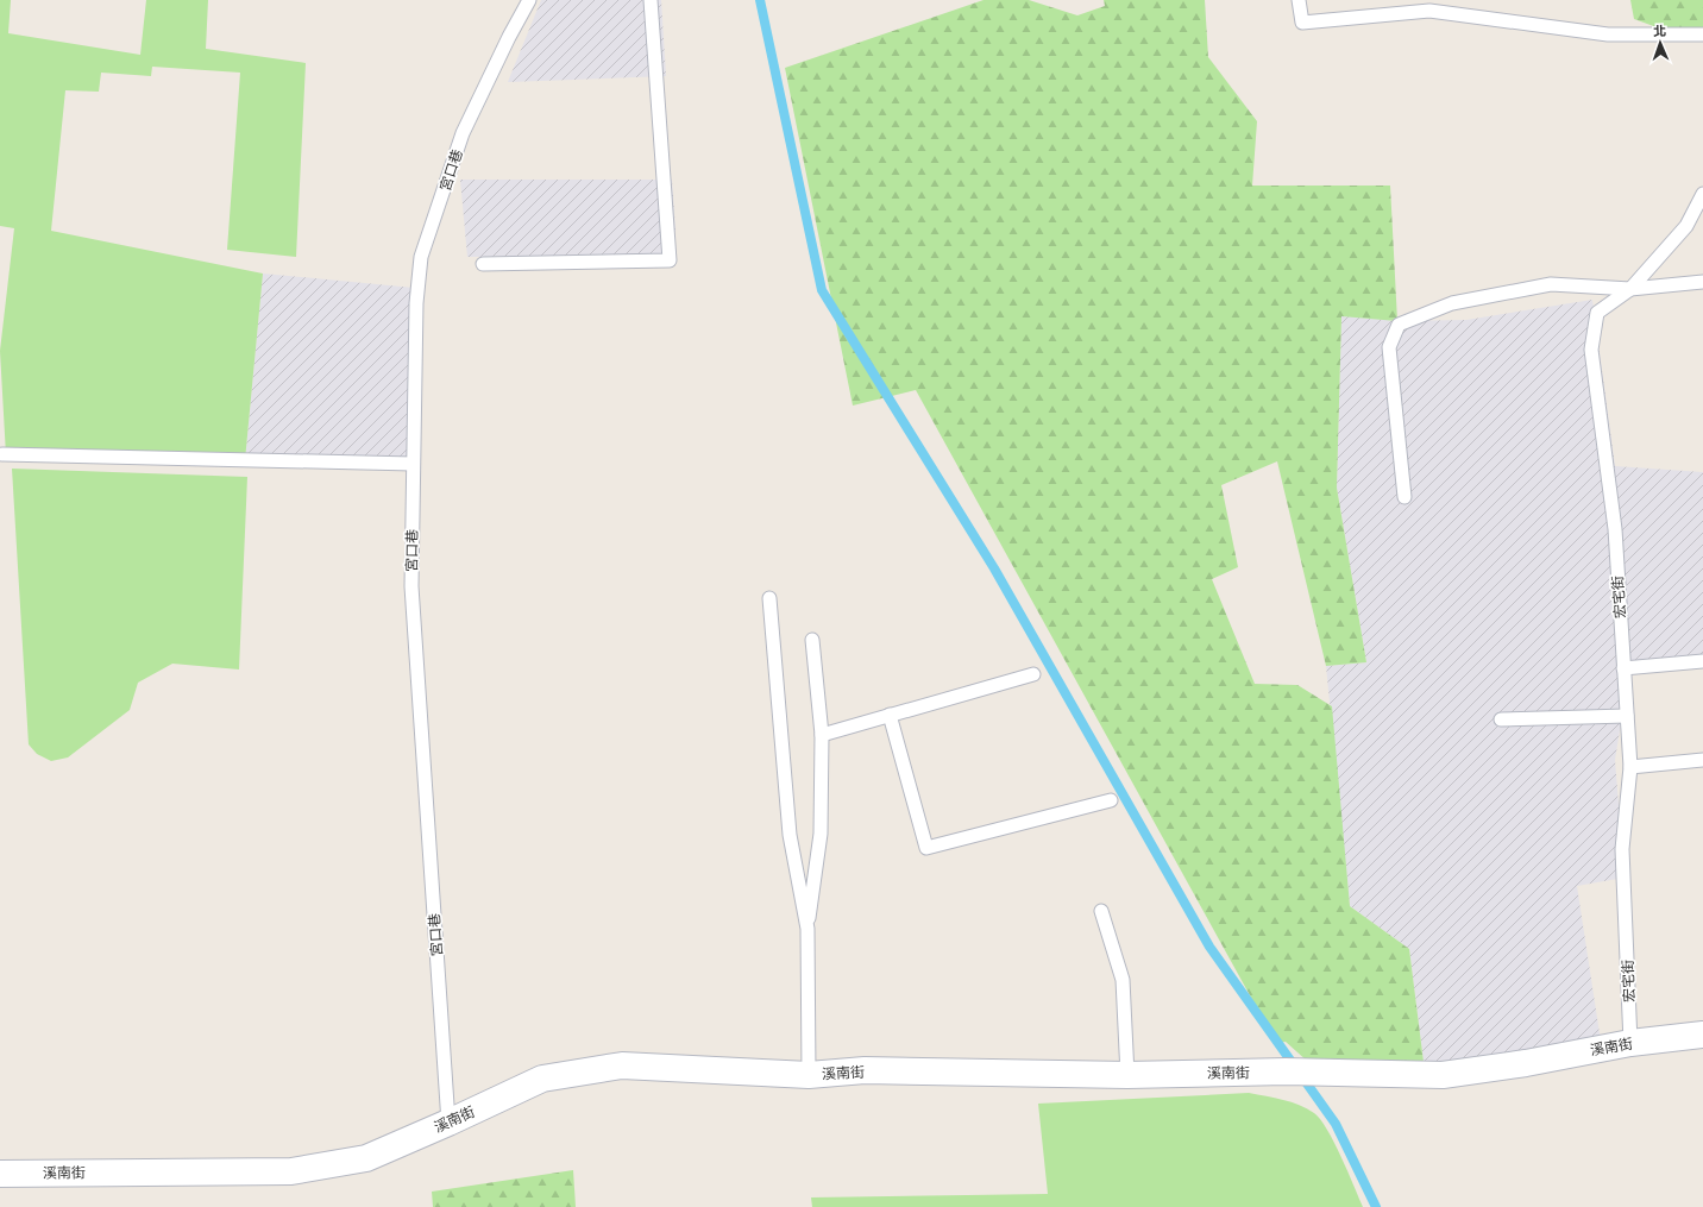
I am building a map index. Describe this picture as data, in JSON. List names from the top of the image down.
{
  "streets": {
    "street": ["溪南街"],
    "lane": ["宮口巷", "宏宅街"]
  },
  "crossings": [
    ["宮口巷", "溪南街"],
    ["宏宅街", "溪南街"]
  ],
  "north": "top"
}
